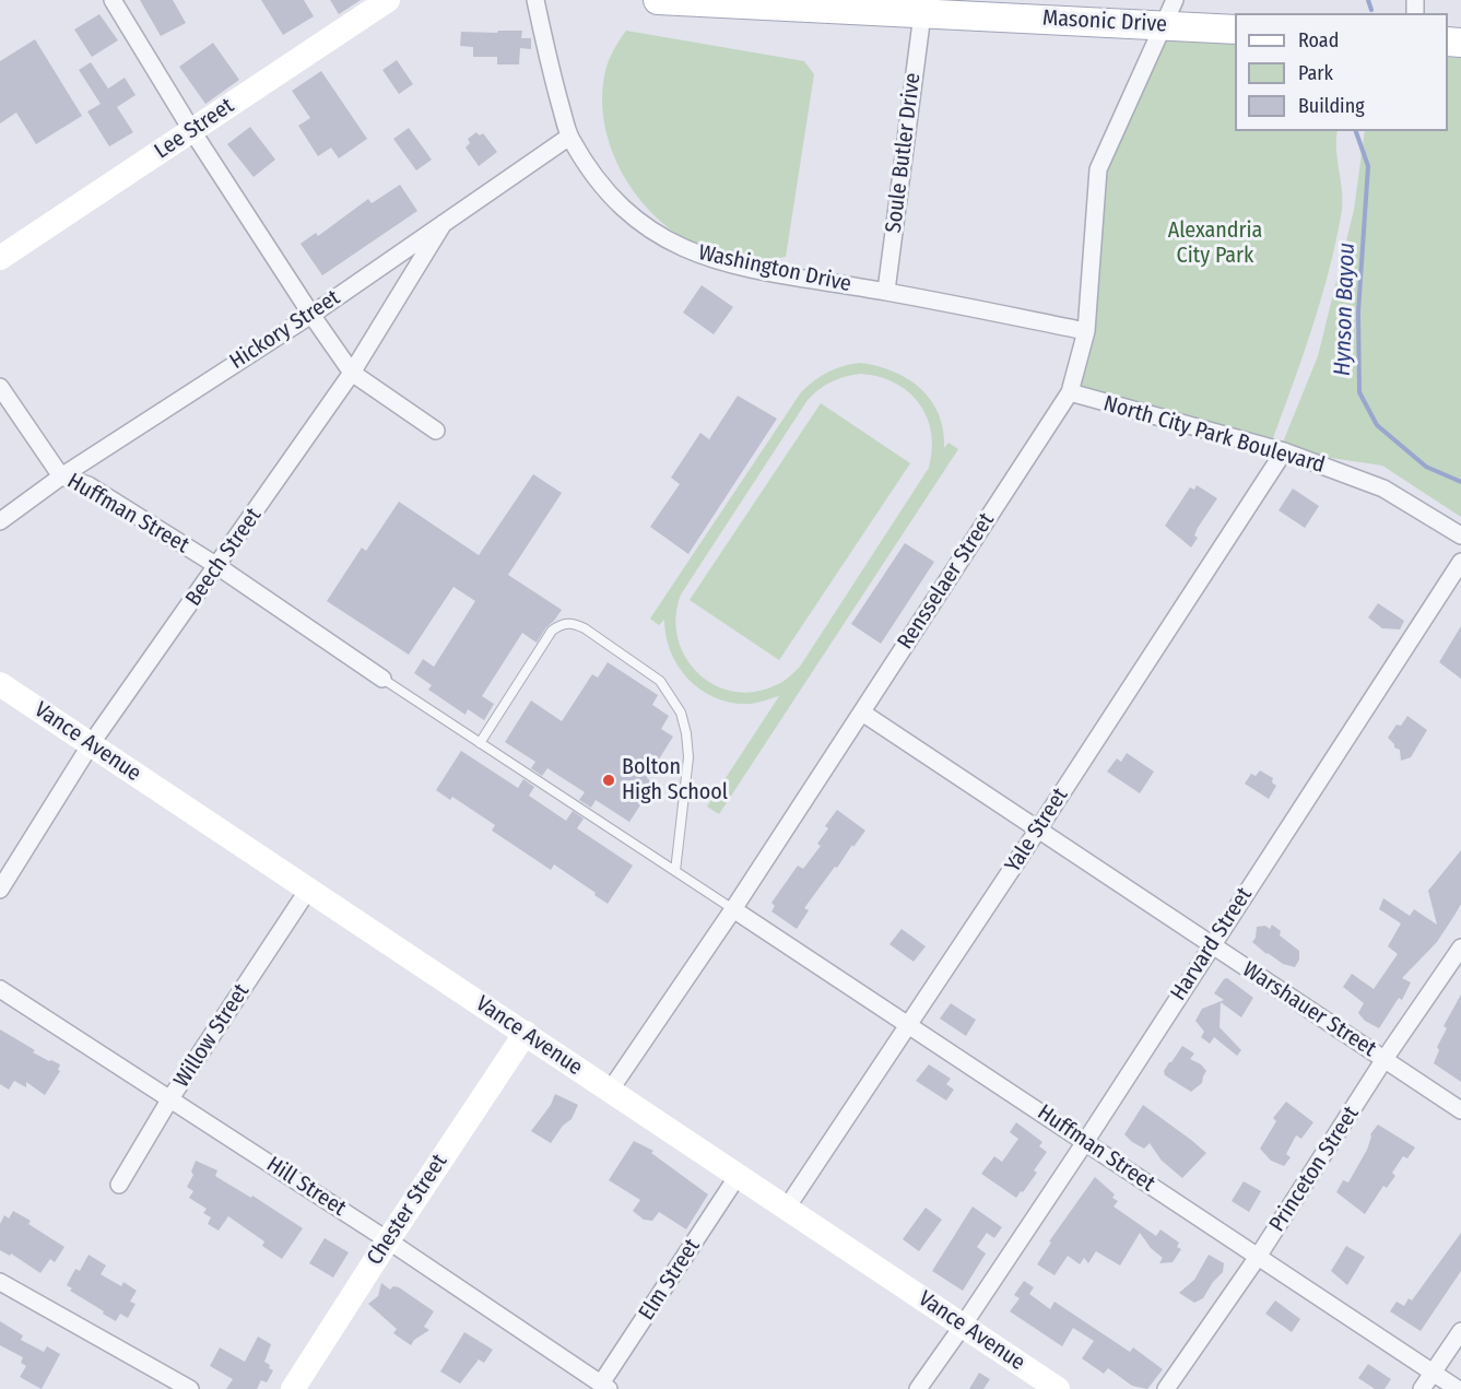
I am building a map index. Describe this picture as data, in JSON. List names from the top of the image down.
{
  "streets": {
    "main road": ["Masonic Drive"],
    "street": [
      "Lee Street",
      "Soule Butler Drive",
      "Washington Drive",
      "Hickory Street",
      "North City Park Boulevard",
      "Huffman Street",
      "Beech Street",
      "Rensselaer Street",
      "Vance Avenue",
      "Yale Street",
      "Harvard Street",
      "Warshauer Street",
      "Willow Street",
      "Princeton Street",
      "Hill Street",
      "Chester Street",
      "Elm Street"
    ]
  },
  "crossings": [
    ["Masonic Drive", "Soule Butler Drive"],
    ["Masonic Drive", "Rensselaer Street"],
    ["Soule Butler Drive", "Washington Drive"],
    ["Washington Drive", "Hickory Street"],
    ["Washington Drive", "Rensselaer Street"],
    ["Hickory Street", "Huffman Street"],
    ["Hickory Street", "Beech Street"],
    ["North City Park Boulevard", "Rensselaer Street"],
    ["North City Park Boulevard", "Yale Street"],
    ["Huffman Street", "Beech Street"],
    ["Huffman Street", "Rensselaer Street"],
    ["Huffman Street", "Yale Street"],
    ["Huffman Street", "Harvard Street"],
    ["Huffman Street", "Princeton Street"],
    ["Beech Street", "Vance Avenue"],
    ["Rensselaer Street", "Vance Avenue"],
    ["Rensselaer Street", "Warshauer Street"],
    ["Vance Avenue", "Yale Street"],
    ["Vance Avenue", "Harvard Street"],
    ["Vance Avenue", "Willow Street"],
    ["Vance Avenue", "Chester Street"],
    ["Vance Avenue", "Elm Street"],
    ["Yale Street", "Warshauer Street"],
    ["Harvard Street", "Warshauer Street"],
    ["Warshauer Street", "Princeton Street"],
    ["Willow Street", "Hill Street"],
    ["Hill Street", "Chester Street"],
    ["Hill Street", "Elm Street"]
  ],
  "water": ["Hynson Bayou"],
  "parks": ["Alexandria City Park"],
  "places": ["Bolton High School"],
  "legend": ["Road", "Park", "Building"]
}
